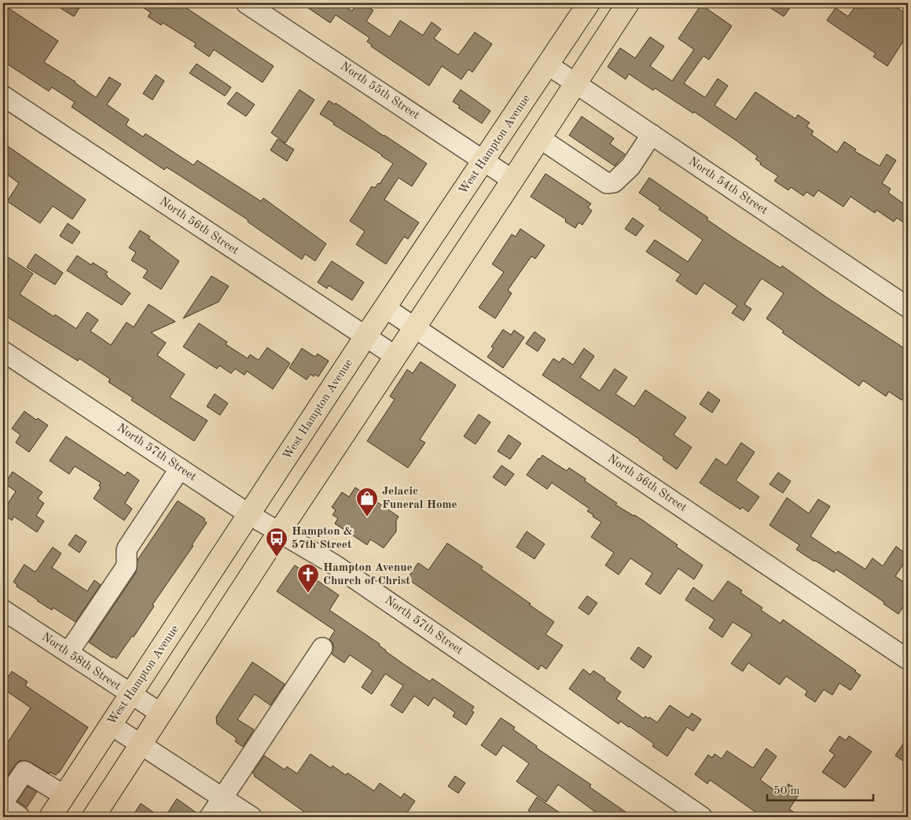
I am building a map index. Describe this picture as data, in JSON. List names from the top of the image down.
{
  "streets": {
    "main road": ["West Hampton Avenue"],
    "street": [
      "North 55th Street",
      "North 54th Street",
      "North 56th Street",
      "North 57th Street",
      "North 58th Street"
    ]
  },
  "crossings": [
    ["North 55th Street", "West Hampton Avenue"],
    ["West Hampton Avenue", "North 54th Street"],
    ["West Hampton Avenue", "North 56th Street"],
    ["West Hampton Avenue", "North 57th Street"],
    ["West Hampton Avenue", "North 58th Street"]
  ],
  "places": {
    "shop": ["Jelacic Funeral Home"],
    "bus stop": ["Hampton & 57th Street"],
    "church": ["Hampton Avenue Church of Christ"]
  },
  "scale_bar": "50 m"
}
